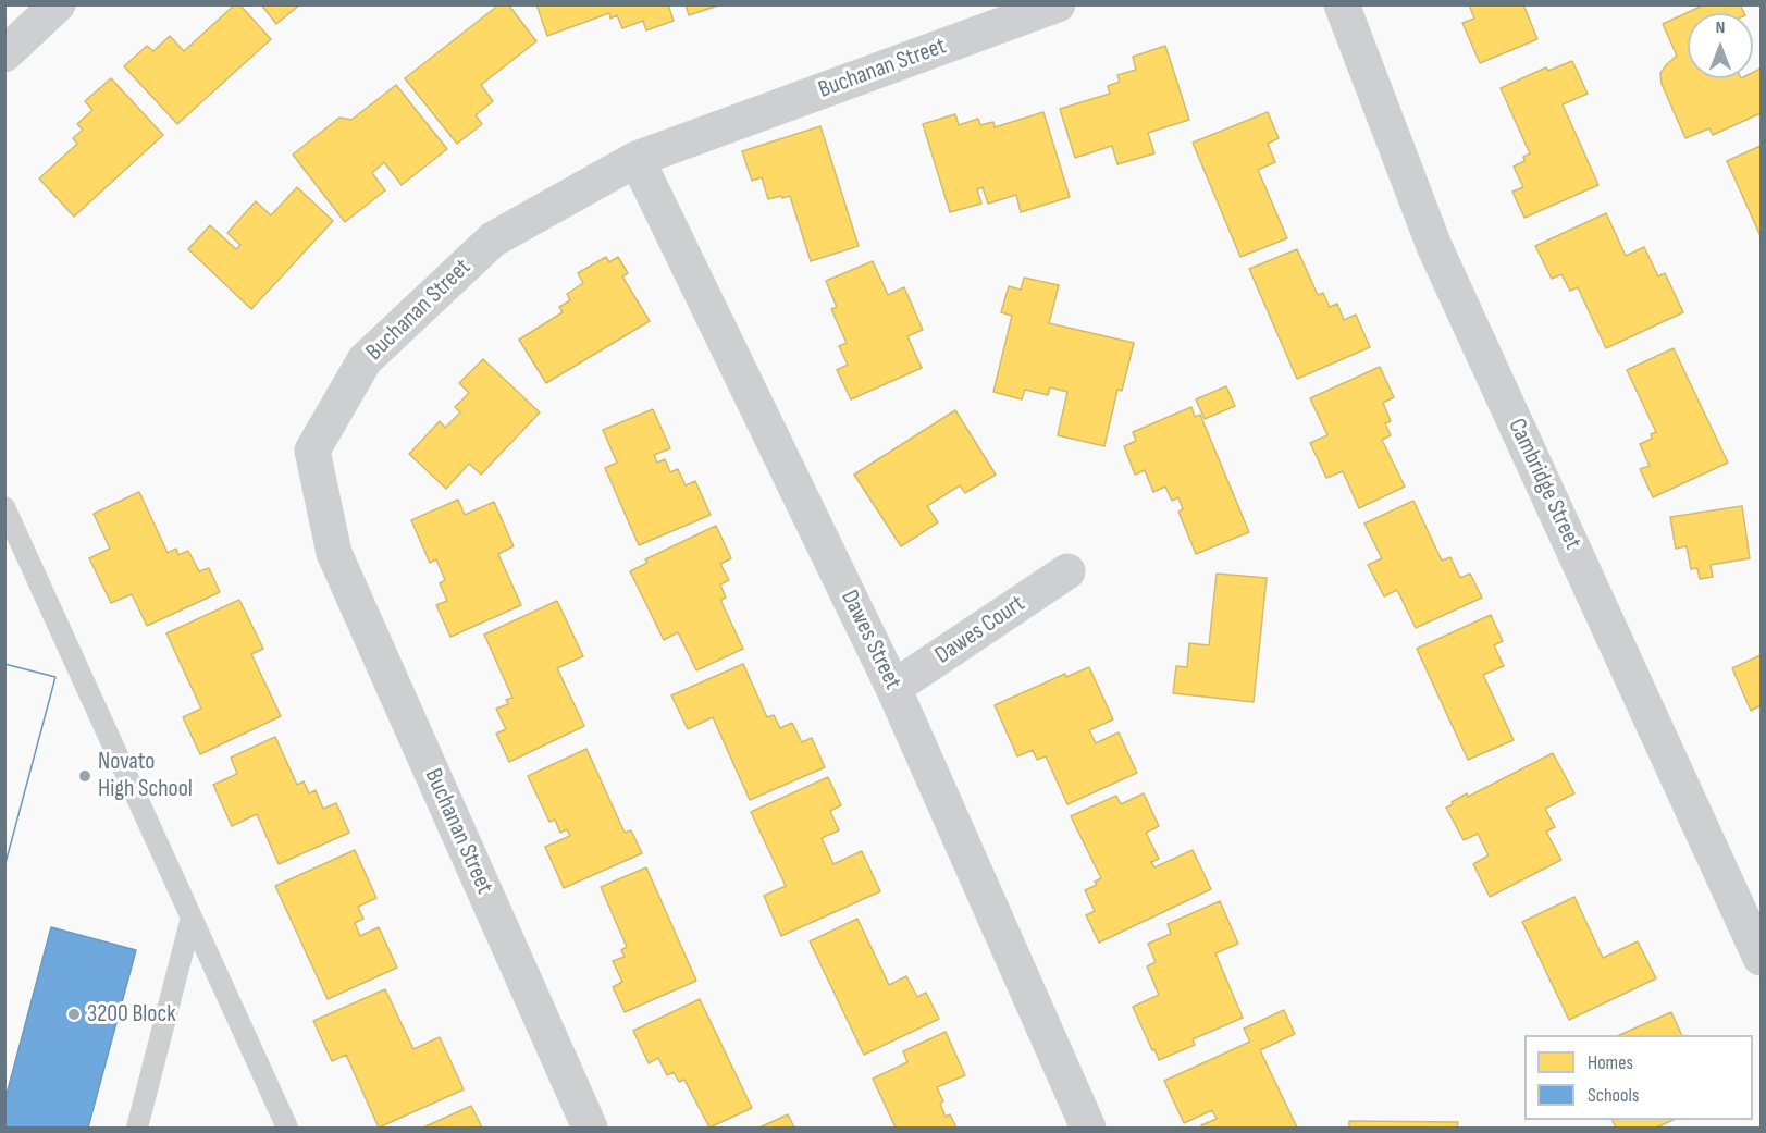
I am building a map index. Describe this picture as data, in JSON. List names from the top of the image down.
{
  "streets": {
    "street": [
      "Buchanan Street",
      "Cambridge Street",
      "Dawes Court",
      "Dawes Street"
    ]
  },
  "crossings": [
    ["Buchanan Street", "Dawes Street"],
    ["Dawes Court", "Dawes Street"]
  ],
  "places": ["Novato High School", "3200 Block"],
  "legend": ["Homes", "Schools"],
  "north": "top"
}
